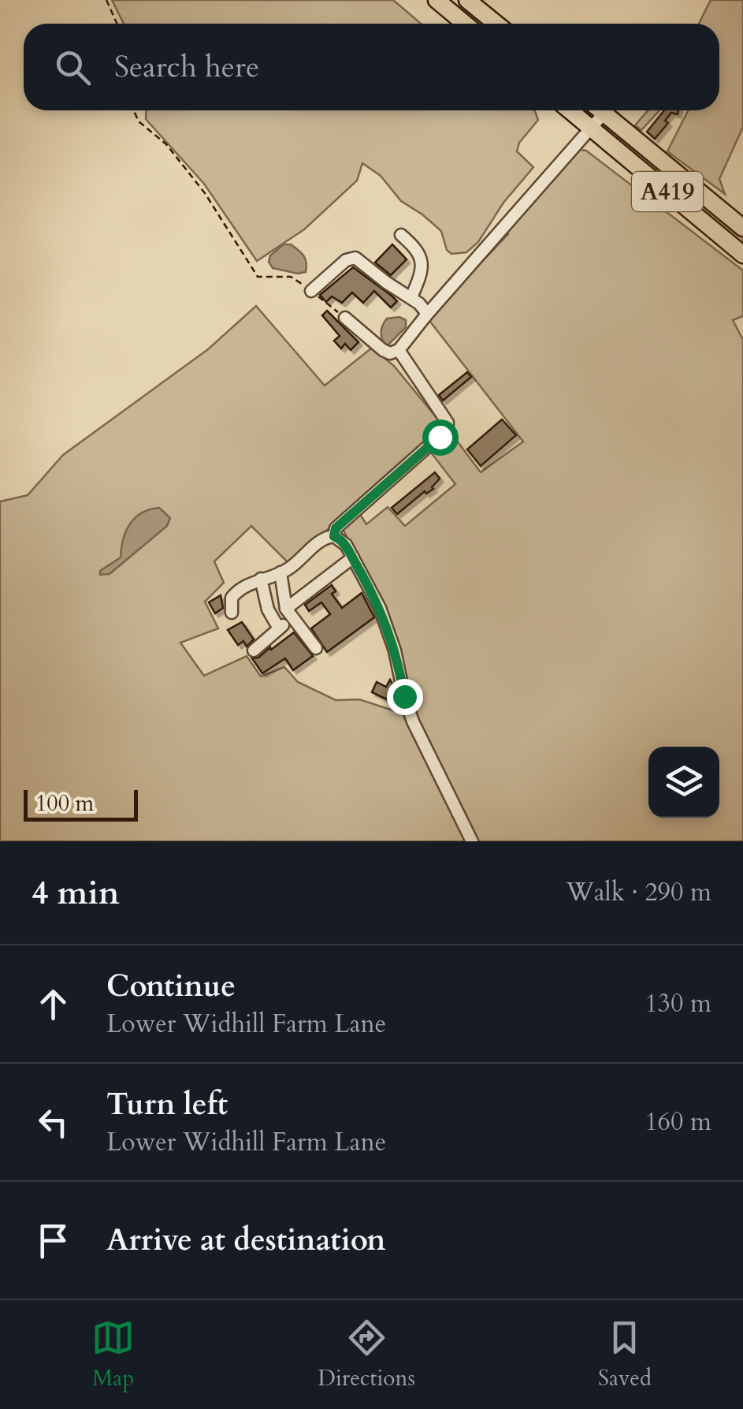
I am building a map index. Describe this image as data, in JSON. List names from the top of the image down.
{
  "streets": {
    "highway": ["A419"]
  },
  "scale_bar": "100 m",
  "page": {
    "search": "Search here",
    "scale": "100 m",
    "heading": ["4 min", "Walk · 290 m"],
    "list": [
      ["Continue", "Lower Widhill Farm Lane", "130 m"],
      ["Turn left", "Lower Widhill Farm Lane", "160 m"],
      "Arrive at destination"
    ],
    "nav": ["Map", "Directions", "Saved"]
  }
}
